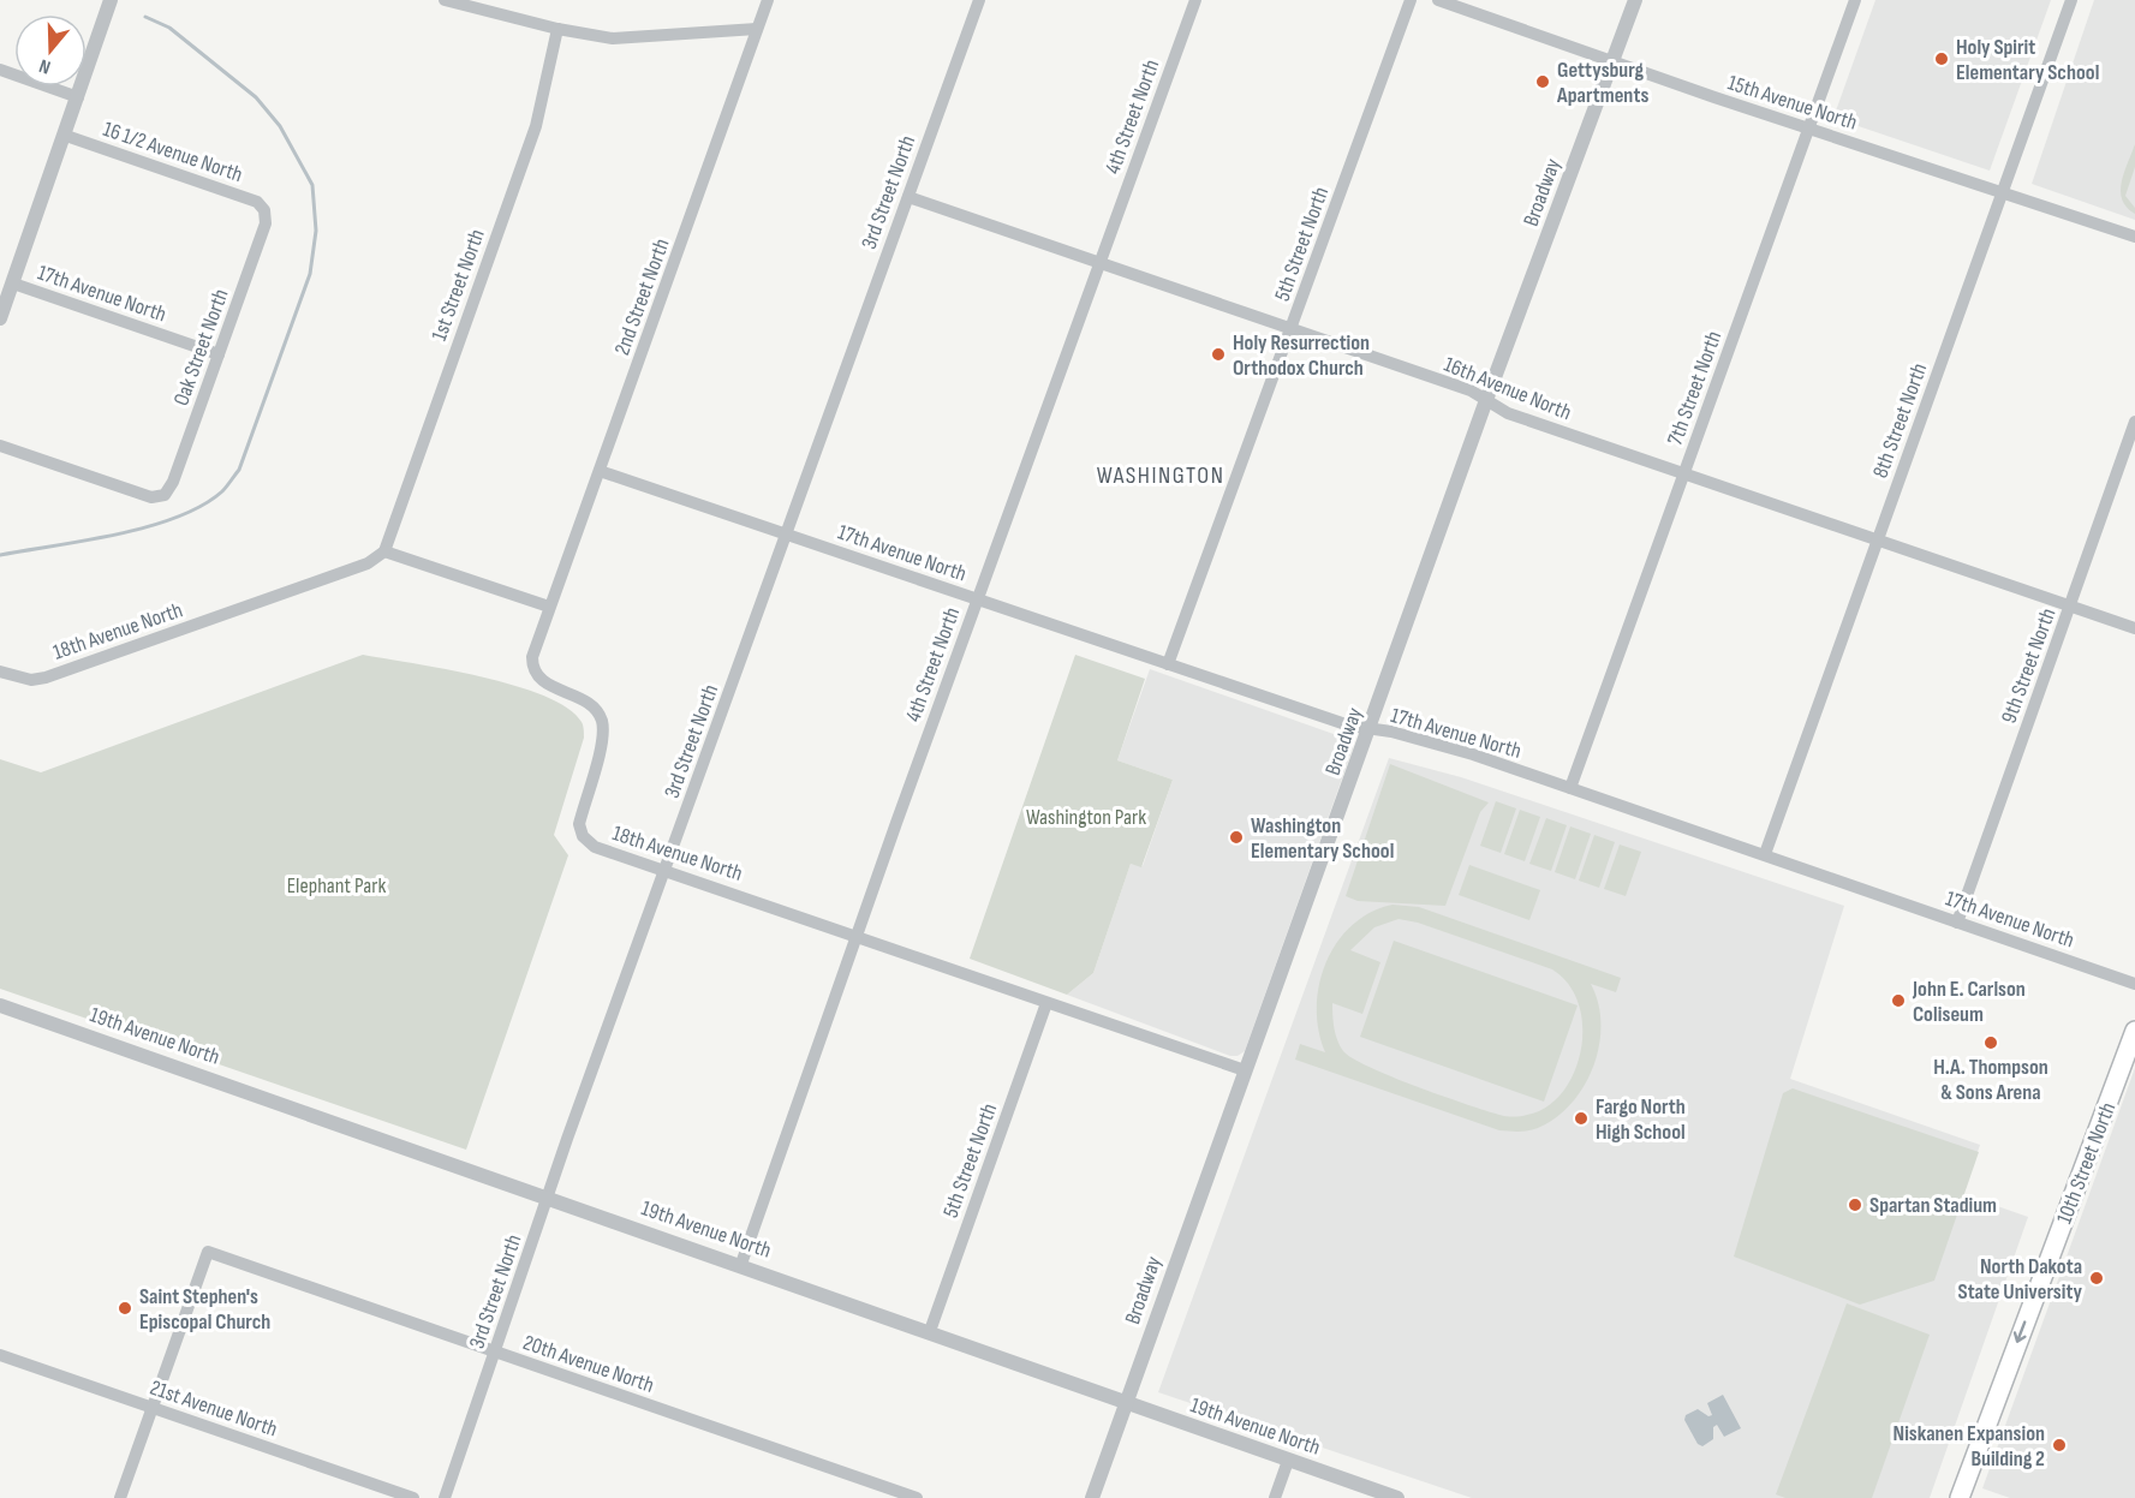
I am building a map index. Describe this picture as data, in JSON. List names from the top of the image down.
{
  "streets": {
    "main road": ["10th Street North"],
    "street": [
      "15th Avenue North",
      "4th Street North",
      "16 1/2 Avenue North",
      "3rd Street North",
      "Broadway",
      "5th Street North",
      "1st Street North",
      "17th Avenue North",
      "2nd Street North",
      "Oak Street North",
      "16th Avenue North",
      "7th Street North",
      "8th Street North",
      "18th Avenue North",
      "9th Street North",
      "19th Avenue North",
      "20th Avenue North",
      "21st Avenue North"
    ]
  },
  "crossings": [
    ["15th Avenue North", "Broadway"],
    ["15th Avenue North", "7th Street North"],
    ["15th Avenue North", "8th Street North"],
    ["4th Street North", "17th Avenue North"],
    ["4th Street North", "16th Avenue North"],
    ["4th Street North", "18th Avenue North"],
    ["4th Street North", "19th Avenue North"],
    ["16 1/2 Avenue North", "Oak Street North"],
    ["3rd Street North", "17th Avenue North"],
    ["3rd Street North", "16th Avenue North"],
    ["3rd Street North", "18th Avenue North"],
    ["3rd Street North", "19th Avenue North"],
    ["3rd Street North", "20th Avenue North"],
    ["Broadway", "17th Avenue North"],
    ["Broadway", "16th Avenue North"],
    ["Broadway", "18th Avenue North"],
    ["Broadway", "19th Avenue North"],
    ["5th Street North", "17th Avenue North"],
    ["5th Street North", "16th Avenue North"],
    ["5th Street North", "18th Avenue North"],
    ["5th Street North", "19th Avenue North"],
    ["1st Street North", "18th Avenue North"],
    ["17th Avenue North", "2nd Street North"],
    ["17th Avenue North", "Oak Street North"],
    ["17th Avenue North", "7th Street North"],
    ["17th Avenue North", "8th Street North"],
    ["17th Avenue North", "9th Street North"],
    ["2nd Street North", "18th Avenue North"],
    ["16th Avenue North", "7th Street North"],
    ["16th Avenue North", "8th Street North"],
    ["16th Avenue North", "9th Street North"],
    ["20th Avenue North", "21st Avenue North"]
  ],
  "one_way": ["10th Street North"],
  "districts": ["WASHINGTON"],
  "parks": ["Washington Park", "Elephant Park"],
  "places": [
    "Holy Spirit Elementary School",
    "Gettysburg Apartments",
    "Holy Resurrection Orthodox Church",
    "Washington Elementary School",
    "John E. Carlson Coliseum",
    "H.A. Thompson & Sons Arena",
    "Fargo North High School",
    "Spartan Stadium",
    "North Dakota State University",
    "Saint Stephen's Episcopal Church",
    "Niskanen Expansion Building 2"
  ],
  "north": "bottom"
}
